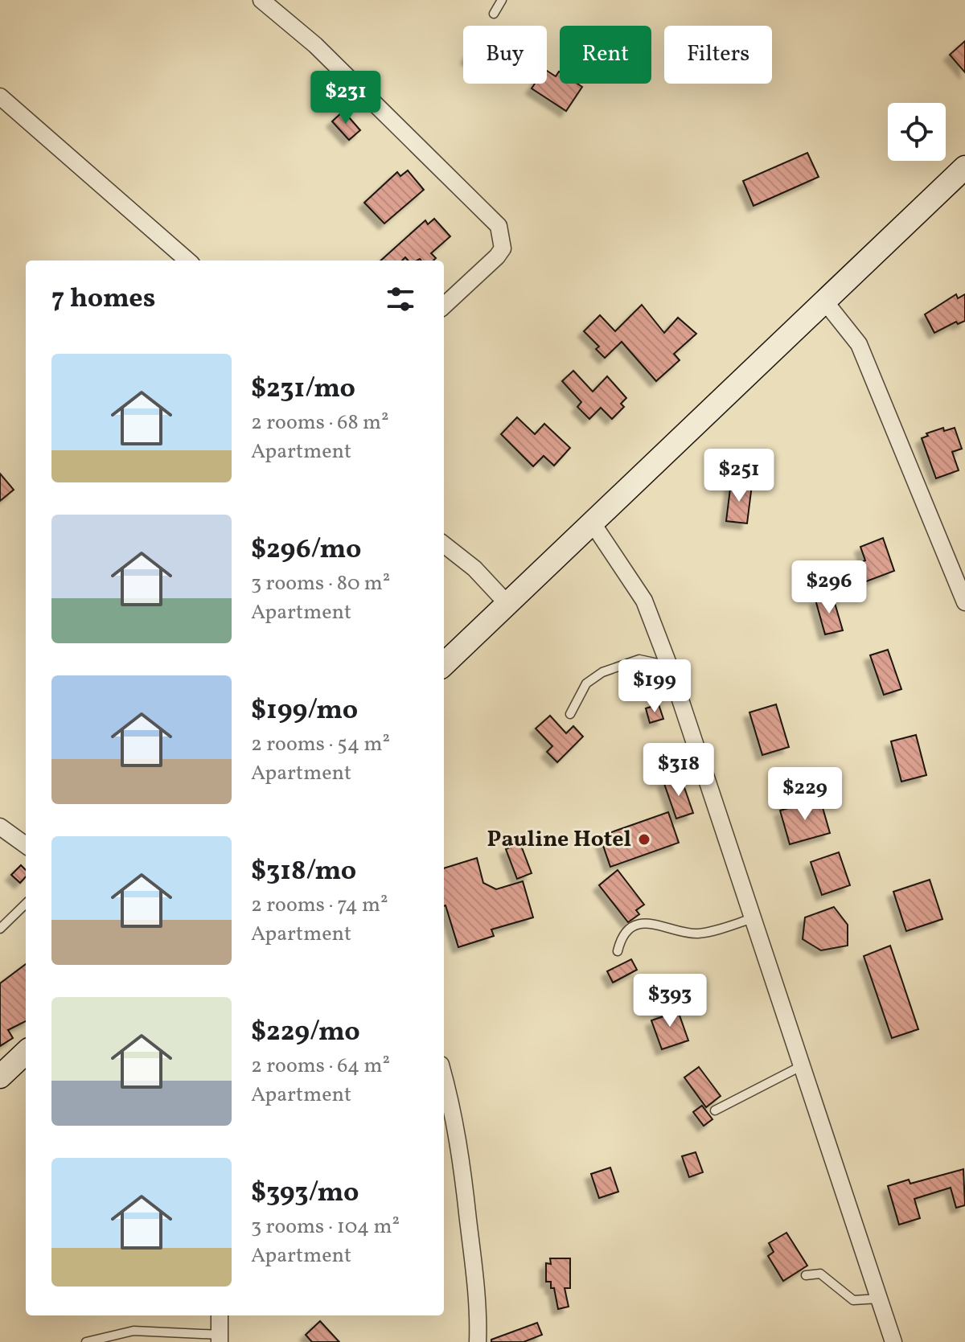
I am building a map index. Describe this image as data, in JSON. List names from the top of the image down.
{
  "places": ["Pauline Hotel"],
  "page": {
    "chip": ["Buy", "Rent", "Filters"],
    "price": [
      "$231",
      "$251",
      "$296",
      "$199",
      "$318",
      "$229",
      "$393"
    ],
    "heading": "7 homes",
    "list": [
      {
        "name": "$231/mo",
        "note": "2 rooms · 68 m² · Apartment"
      },
      {
        "name": "$296/mo",
        "note": "3 rooms · 80 m² · Apartment"
      },
      {
        "name": "$199/mo",
        "note": "2 rooms · 54 m² · Apartment"
      },
      {
        "name": "$318/mo",
        "note": "2 rooms · 74 m² · Apartment"
      },
      {
        "name": "$229/mo",
        "note": "2 rooms · 64 m² · Apartment"
      },
      {
        "name": "$393/mo",
        "note": "3 rooms · 104 m² · Apartment"
      }
    ]
  }
}
